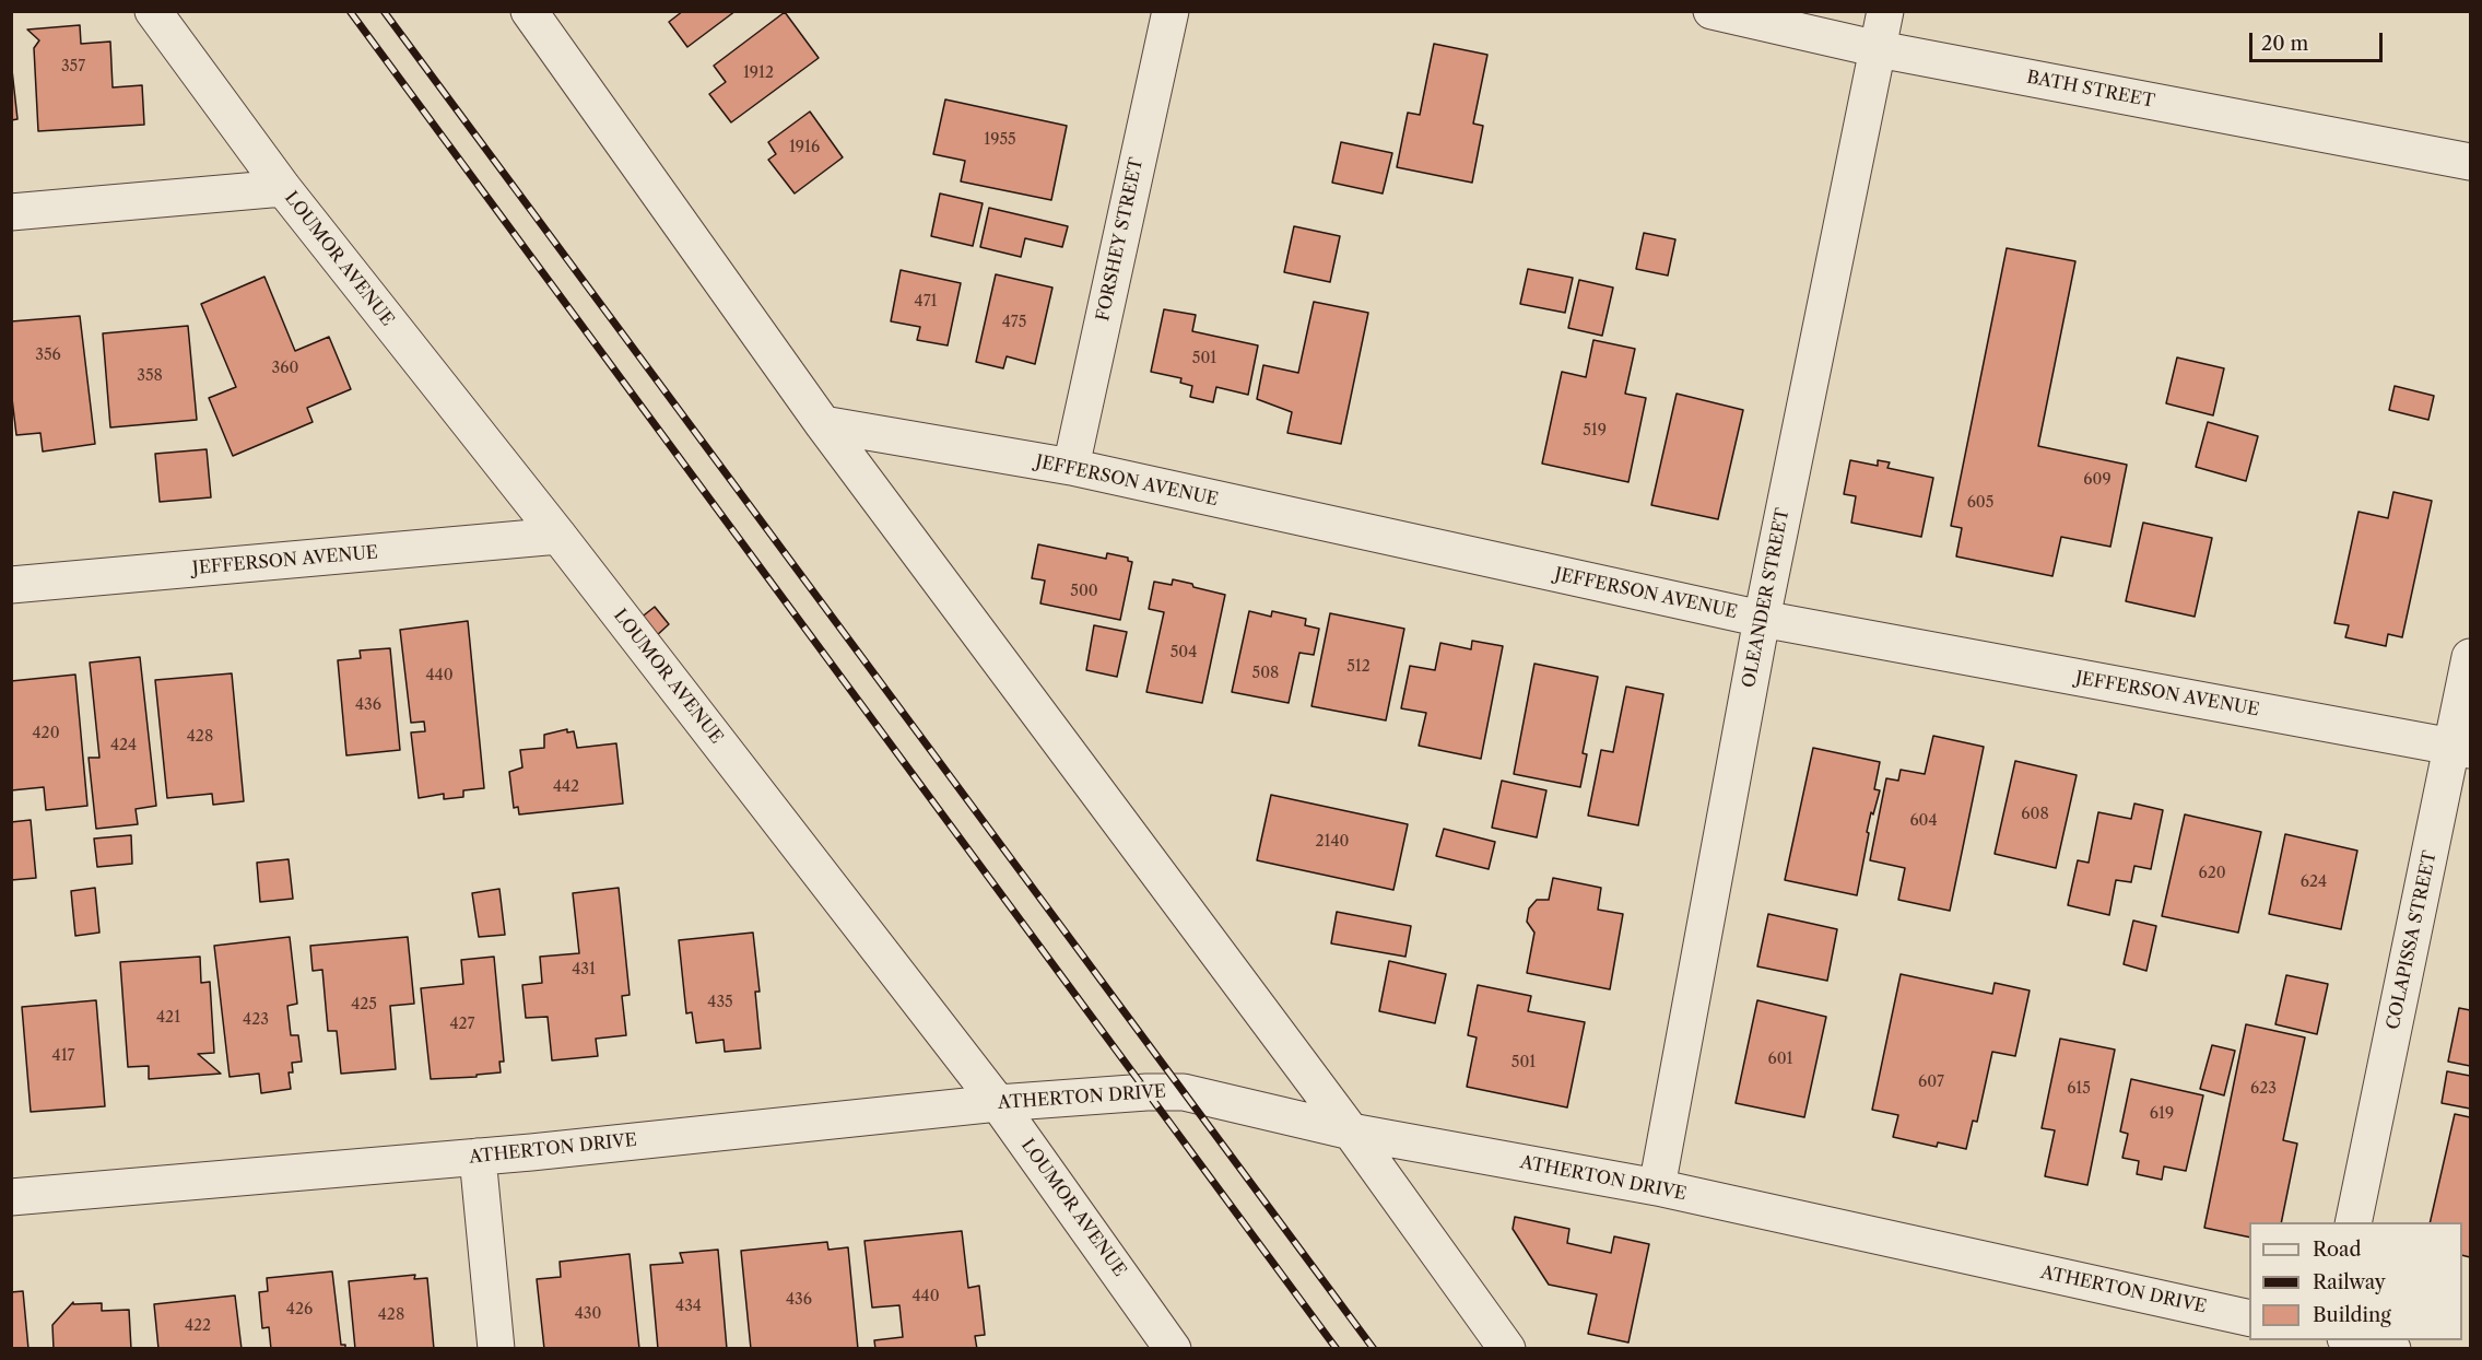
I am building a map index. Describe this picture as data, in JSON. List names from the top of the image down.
{
  "streets": {
    "street": [
      "BATH STREET",
      "FORSHEY STREET",
      "LOUMOR AVENUE",
      "JEFFERSON AVENUE",
      "OLEANDER STREET",
      "COLAPISSA STREET",
      "ATHERTON DRIVE"
    ]
  },
  "crossings": [
    ["BATH STREET", "OLEANDER STREET"],
    ["FORSHEY STREET", "JEFFERSON AVENUE"],
    ["LOUMOR AVENUE", "JEFFERSON AVENUE"],
    ["LOUMOR AVENUE", "ATHERTON DRIVE"],
    ["JEFFERSON AVENUE", "OLEANDER STREET"],
    ["JEFFERSON AVENUE", "COLAPISSA STREET"],
    ["OLEANDER STREET", "ATHERTON DRIVE"]
  ],
  "house_numbers": [
    "357",
    "1912",
    "1955",
    "1916",
    "471",
    "475",
    "356",
    "501",
    "360",
    "358",
    "519",
    "609",
    "605",
    "500",
    "504",
    "512",
    "508",
    "440",
    "436",
    "420",
    "428",
    "424",
    "442",
    "608",
    "604",
    "2140",
    "620",
    "624",
    "431",
    "435",
    "425",
    "421",
    "423",
    "427",
    "417",
    "601",
    "501",
    "607",
    "615",
    "623",
    "619",
    "440",
    "436",
    "434",
    "426",
    "430",
    "428",
    "422"
  ],
  "legend": ["Road", "Railway", "Building"],
  "scale_bar": "20 m"
}
